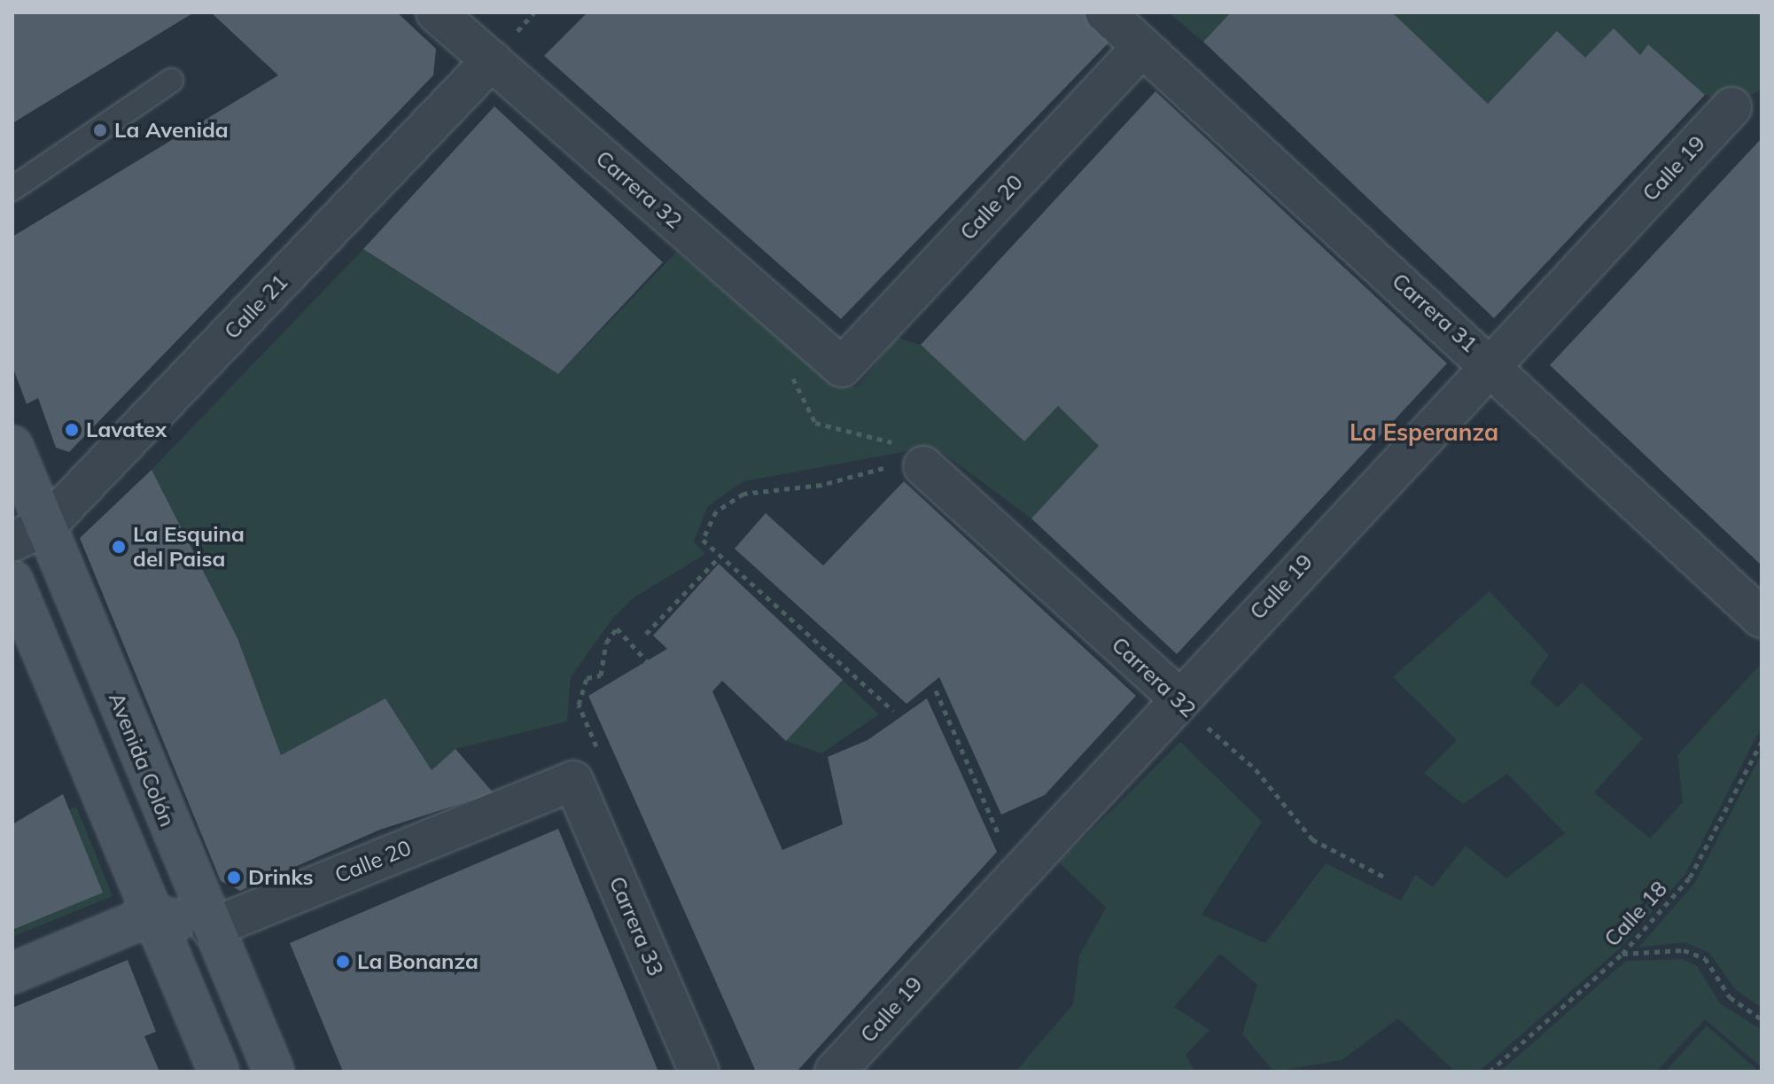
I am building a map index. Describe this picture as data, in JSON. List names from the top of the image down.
{
  "streets": {
    "main road": ["Avenida Colón"],
    "street": [
      "Calle 19",
      "Carrera 32",
      "Calle 20",
      "Calle 21",
      "Carrera 31",
      "Carrera 33"
    ],
    "path": ["Calle 18"]
  },
  "crossings": [
    ["Calle 19", "Carrera 32"],
    ["Calle 19", "Carrera 31"],
    ["Carrera 32", "Calle 20"],
    ["Carrera 32", "Calle 21"],
    ["Calle 20", "Carrera 31"],
    ["Calle 20", "Avenida Colón"],
    ["Calle 20", "Carrera 33"],
    ["Calle 21", "Avenida Colón"]
  ],
  "districts": ["La Esperanza"],
  "places": [
    "La Avenida",
    "Lavatex",
    "La Esquina del Paisa",
    "Drinks",
    "La Bonanza"
  ]
}
